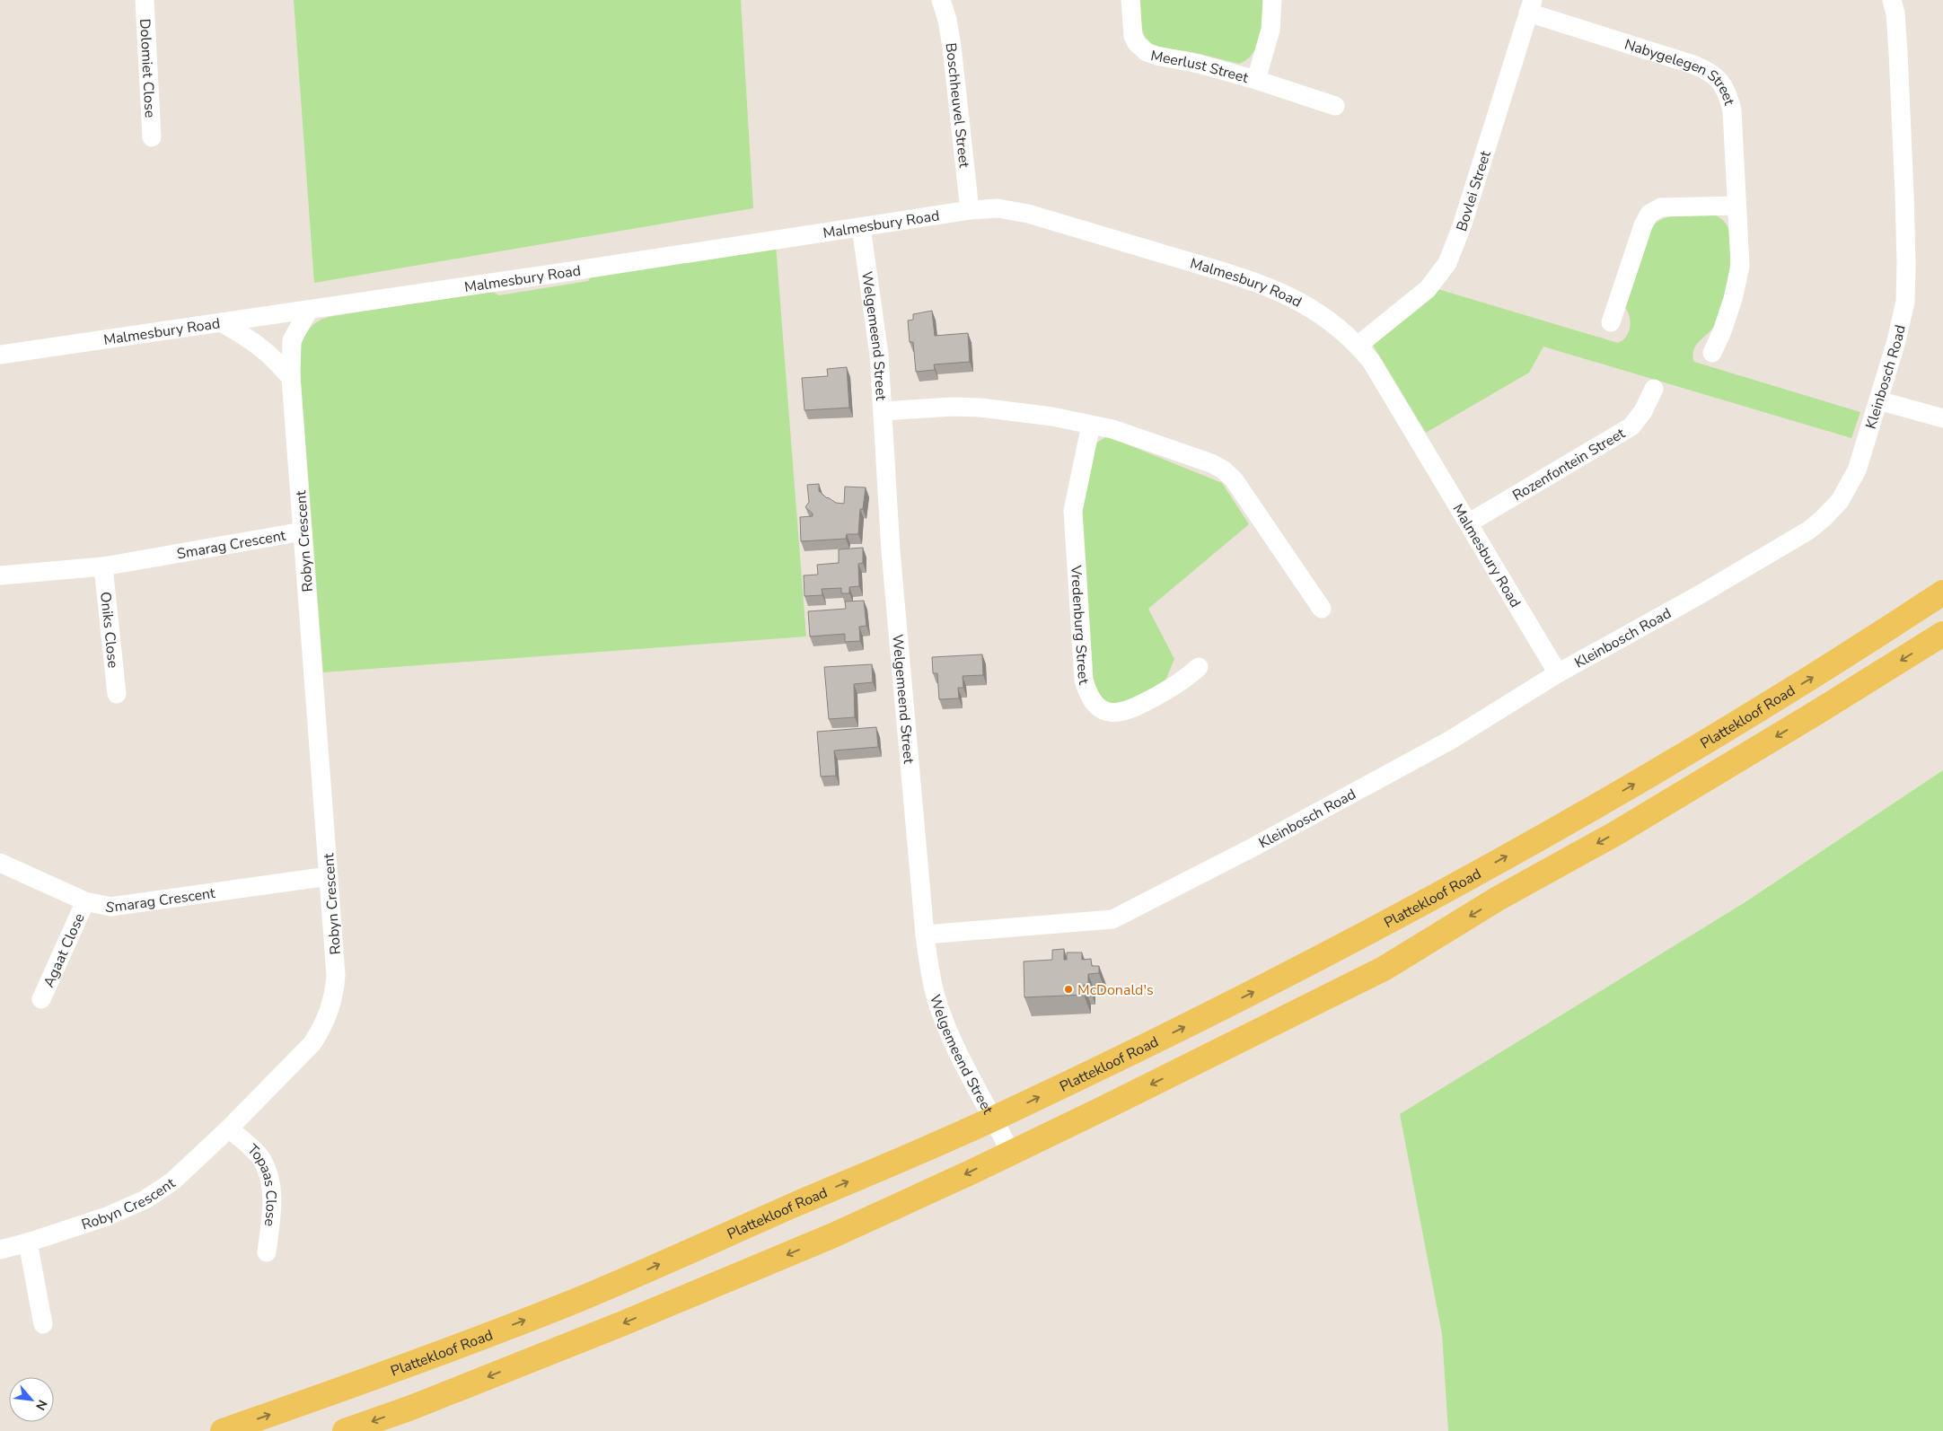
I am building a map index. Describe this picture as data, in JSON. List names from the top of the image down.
{
  "streets": {
    "main road": ["Plattekloof Road"],
    "street": [
      "Meerlust Street",
      "Dolomiet Close",
      "Nabygelegen Street",
      "Boschheuvel Street",
      "Bovlei Street",
      "Malmesbury Road",
      "Welgemeend Street",
      "Kleinbosch Road",
      "Rozenfontein Street",
      "Robyn Crescent",
      "Smarag Crescent",
      "Vredenburg Street",
      "Oniks Close",
      "Agaat Close",
      "Topaas Close"
    ]
  },
  "crossings": [
    ["Nabygelegen Street", "Bovlei Street"],
    ["Boschheuvel Street", "Malmesbury Road"],
    ["Bovlei Street", "Malmesbury Road"],
    ["Malmesbury Road", "Welgemeend Street"],
    ["Malmesbury Road", "Kleinbosch Road"],
    ["Malmesbury Road", "Rozenfontein Street"],
    ["Malmesbury Road", "Robyn Crescent"],
    ["Welgemeend Street", "Kleinbosch Road"],
    ["Welgemeend Street", "Plattekloof Road"],
    ["Robyn Crescent", "Smarag Crescent"],
    ["Robyn Crescent", "Topaas Close"],
    ["Smarag Crescent", "Oniks Close"],
    ["Smarag Crescent", "Agaat Close"]
  ],
  "places": ["McDonald's"],
  "north": "bottom right"
}
